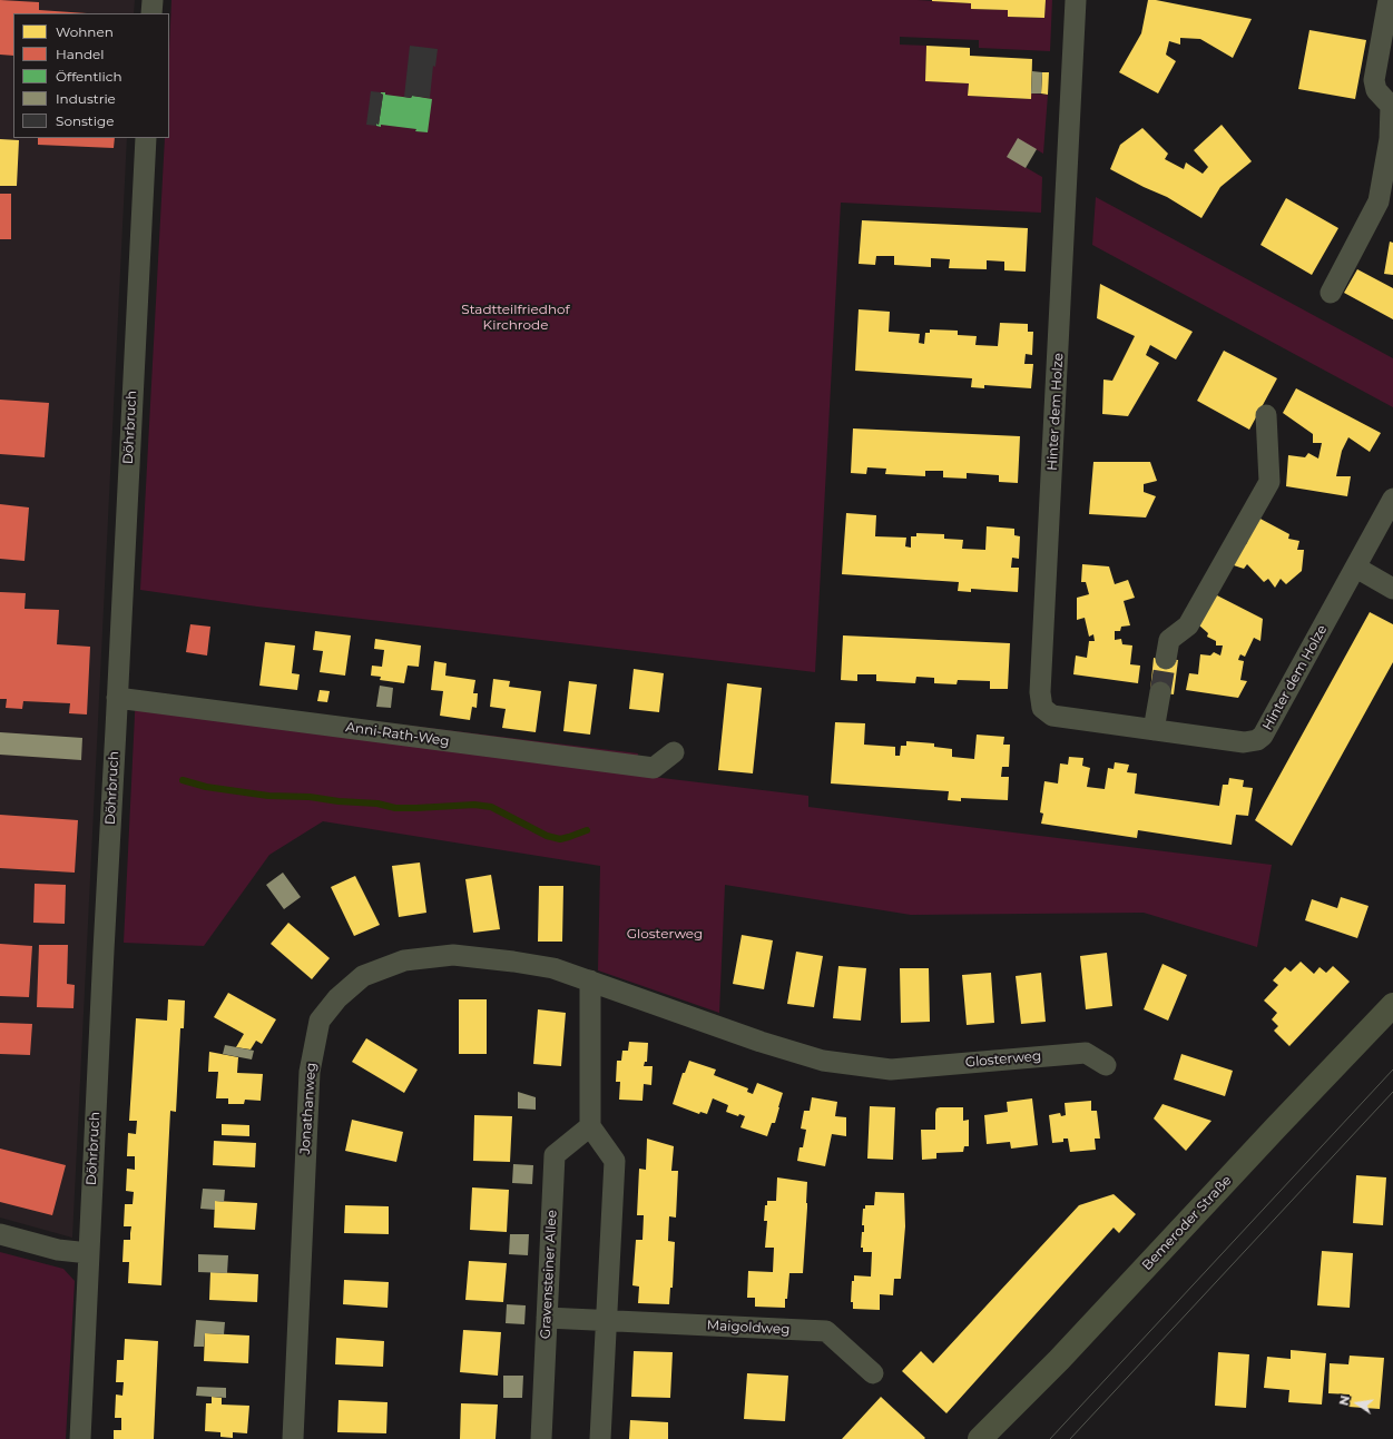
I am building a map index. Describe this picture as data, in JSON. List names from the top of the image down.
{
  "streets": {
    "main road": ["Bemeroder Straße"],
    "street": [
      "Hinter dem Holze",
      "Döhrbruch",
      "Anni-Rath-Weg",
      "Glosterweg",
      "Jonathanweg",
      "Gravensteiner Allee",
      "Maigoldweg"
    ]
  },
  "crossings": [
    ["Döhrbruch", "Anni-Rath-Weg"],
    ["Glosterweg", "Jonathanweg"],
    ["Gravensteiner Allee", "Maigoldweg"]
  ],
  "parks": ["Stadtteilfriedhof Kirchrode", "Glosterweg"],
  "legend": [
    "Wohnen",
    "Handel",
    "Öffentlich",
    "Industrie",
    "Sonstige"
  ],
  "north": "left"
}
